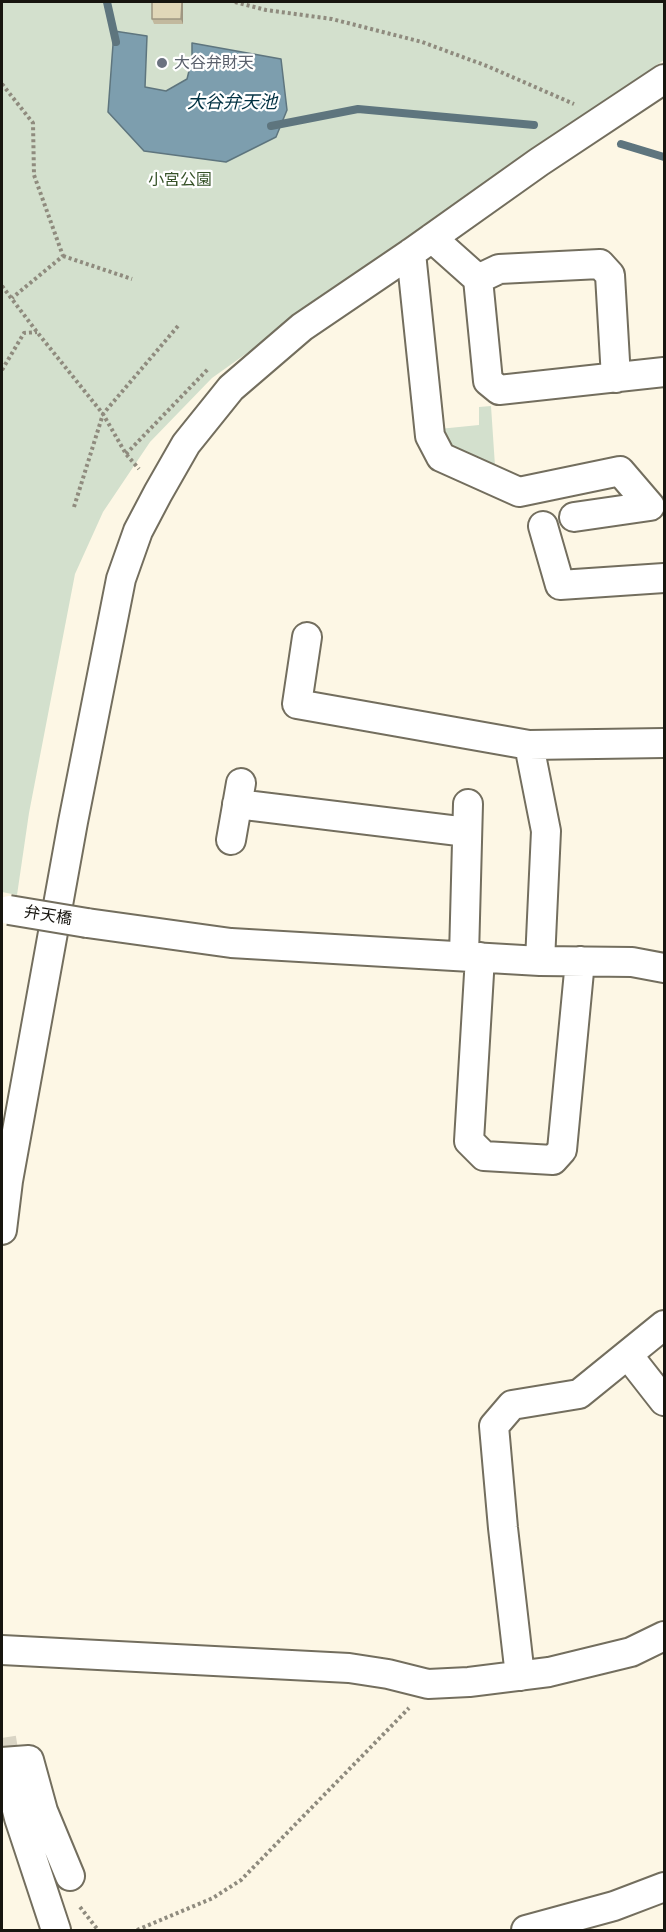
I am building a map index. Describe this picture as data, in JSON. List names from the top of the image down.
{
  "streets": {
    "street": ["弁天橋"]
  },
  "water": ["大谷弁天池"],
  "parks": ["小宮公園"],
  "places": ["大谷弁財天"]
}
